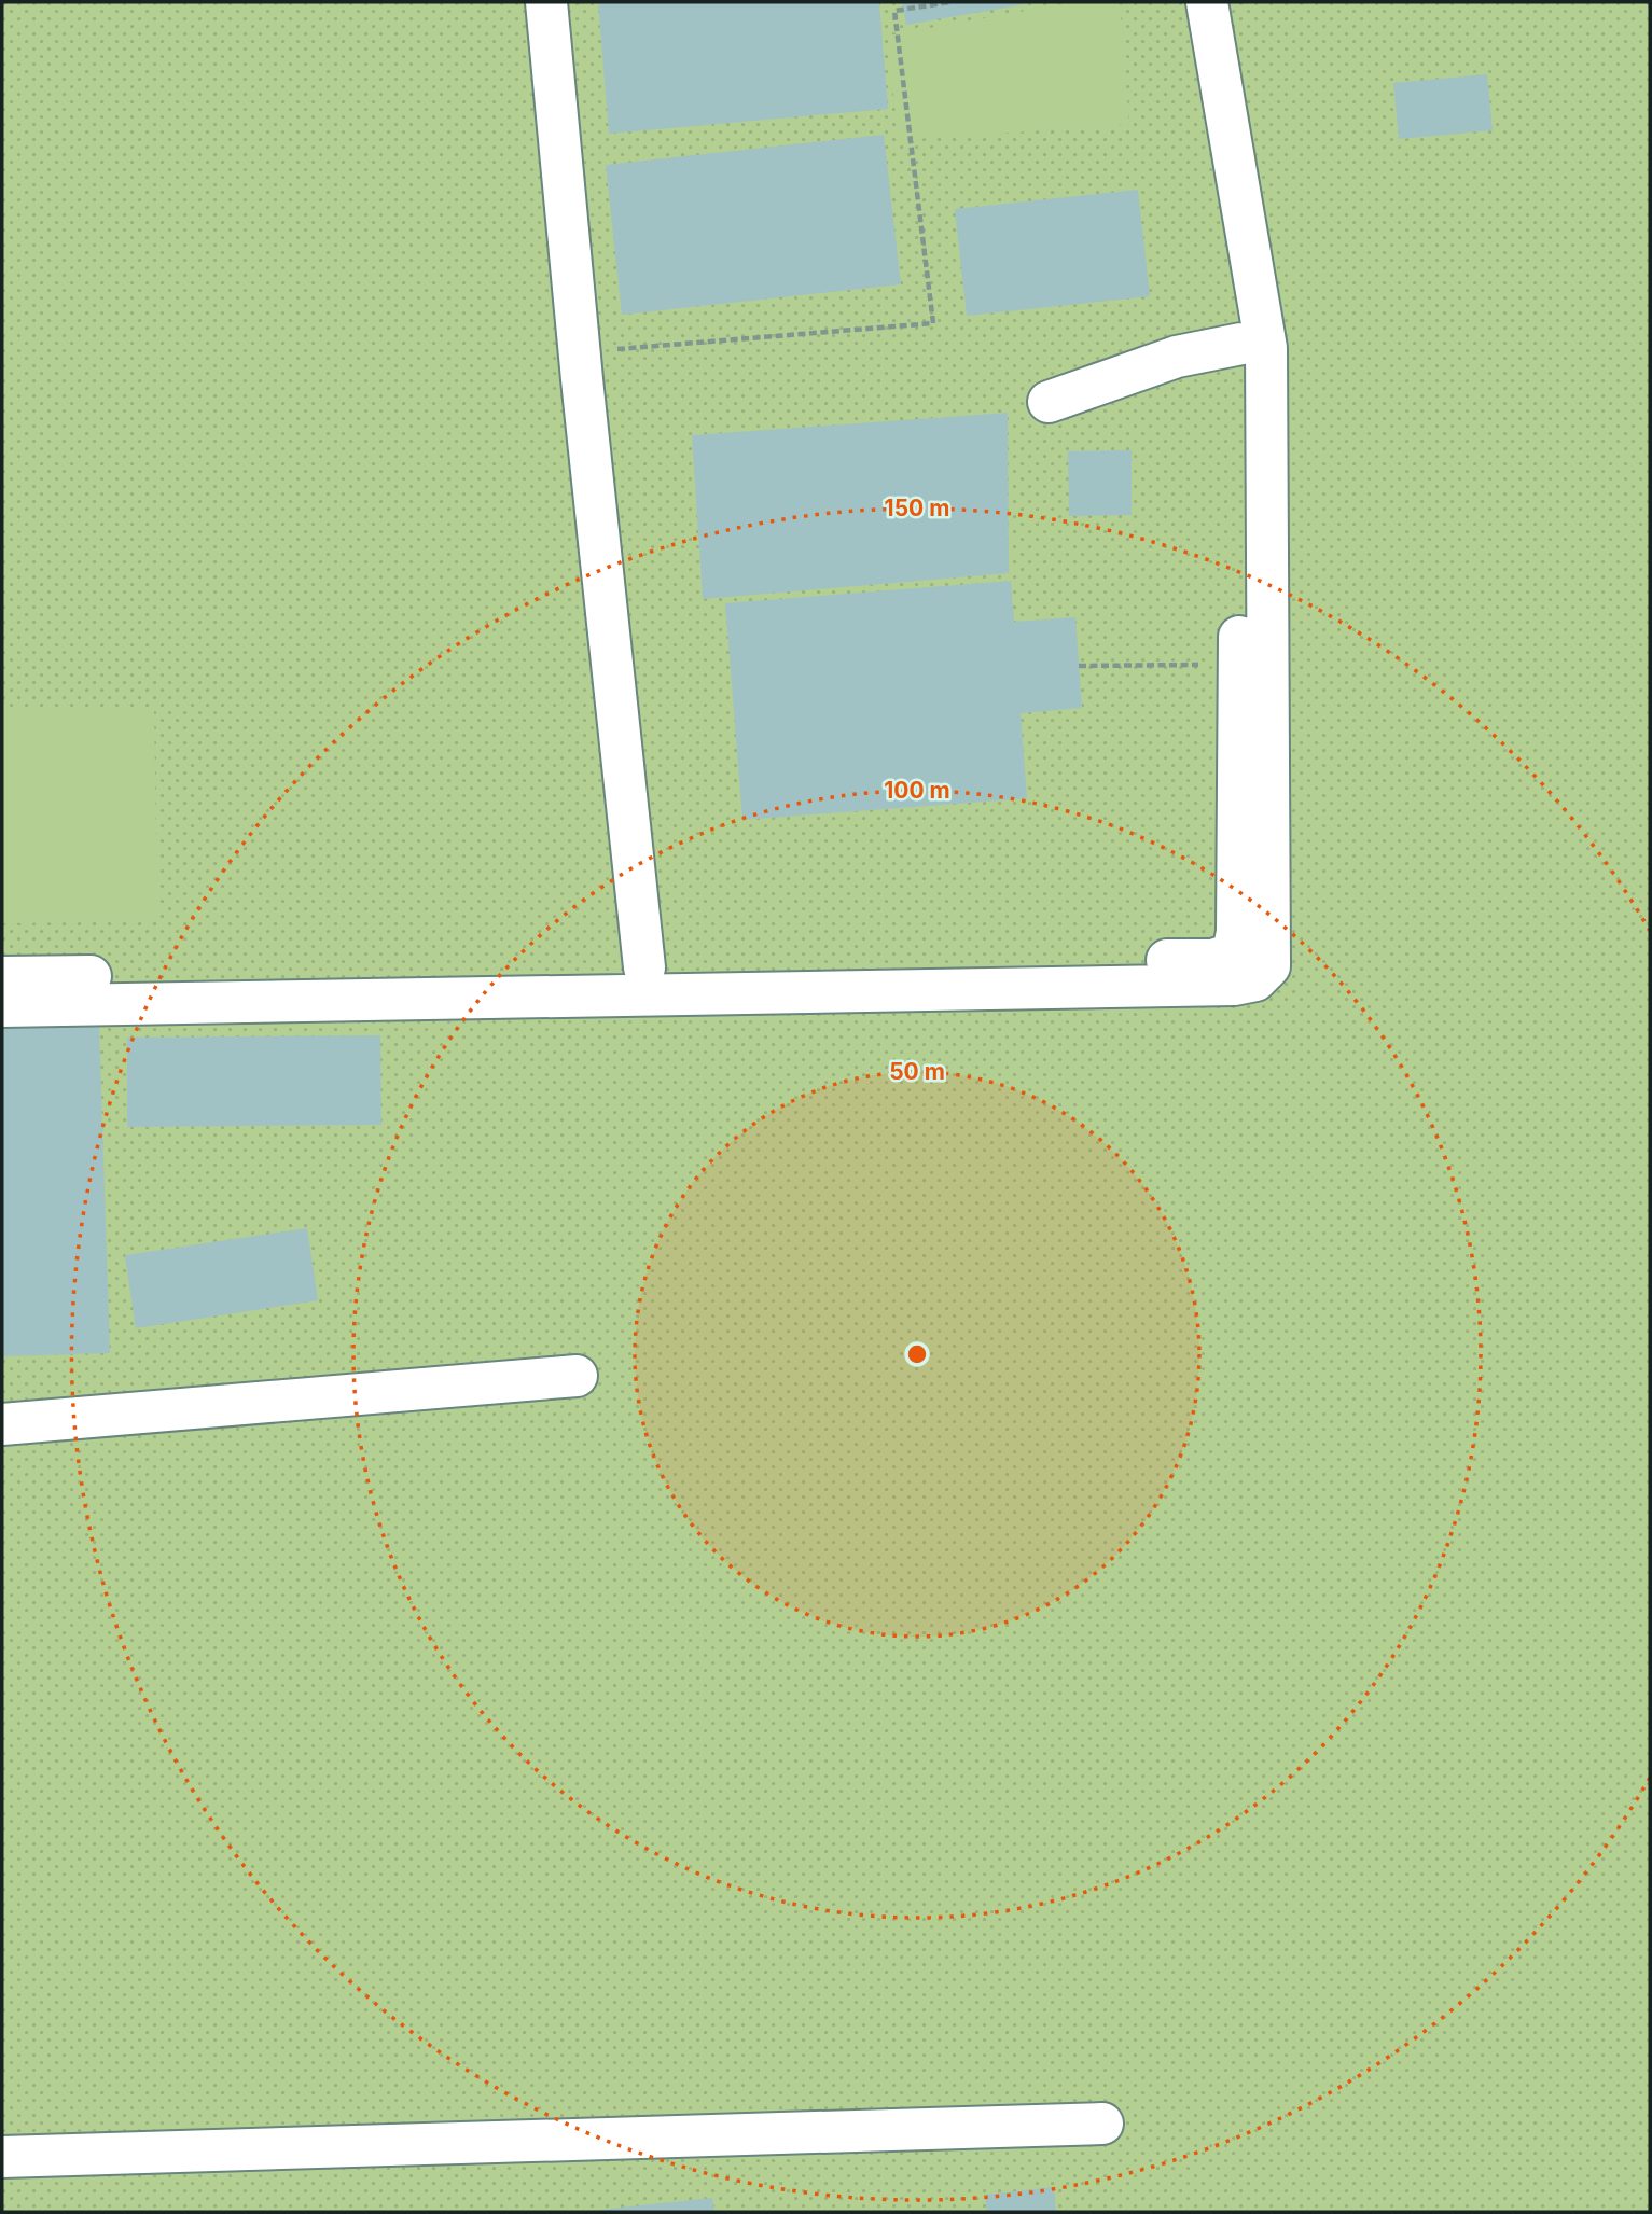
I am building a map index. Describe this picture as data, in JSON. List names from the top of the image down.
{
  "rings": ["150 m", "100 m", "50 m"]
}
